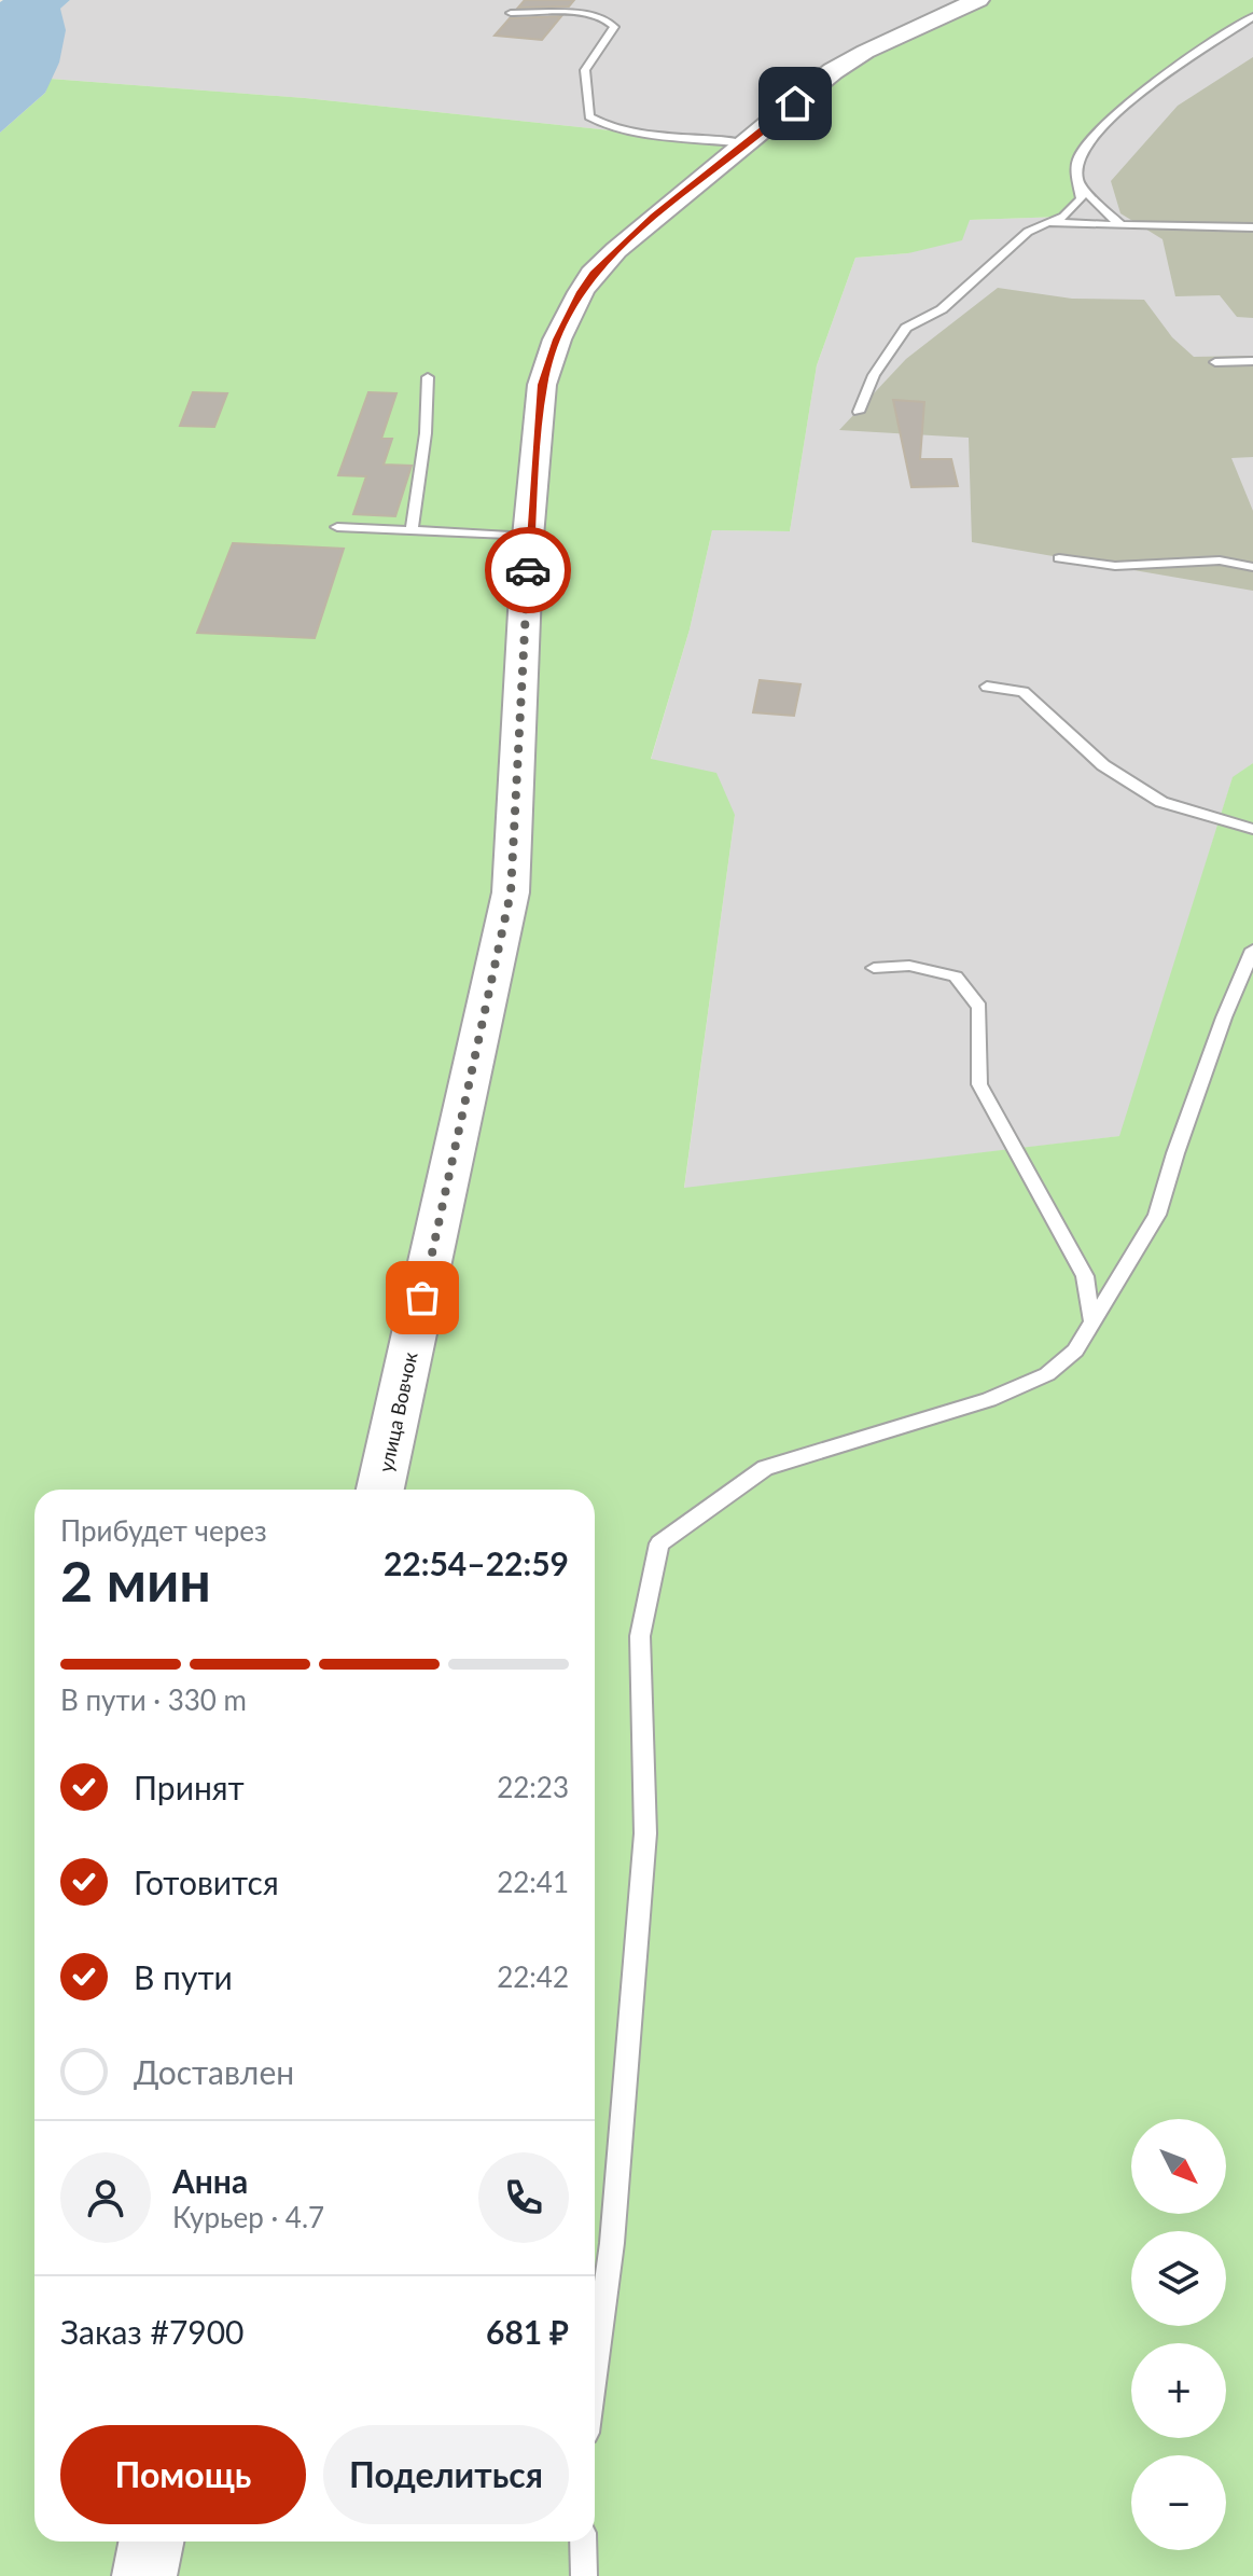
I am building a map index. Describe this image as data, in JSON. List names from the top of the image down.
{
  "streets": {
    "street": ["улица Вовчок"]
  },
  "north": "bottom right",
  "page": {
    "heading": ["2 мин", "Прибудет через", "22:54–22:59"],
    "panel": [
      "Анна",
      "Курьер · 4.7",
      "Заказ #7900",
      "681 ₽"
    ],
    "bar": "В пути · 330 m",
    "list": [
      ["Принят", "22:23"],
      ["Готовится", "22:41"],
      ["В пути", "22:42"],
      "Доставлен"
    ],
    "map_buttons": ["+", "−"],
    "buttons": ["Помощь", "Поделиться"]
  }
}
